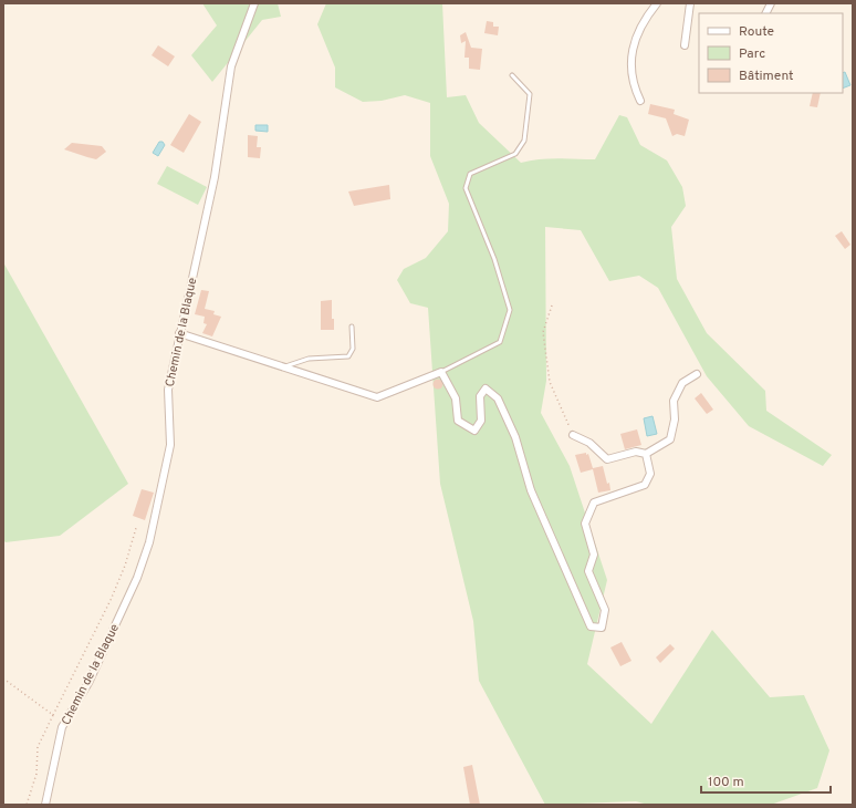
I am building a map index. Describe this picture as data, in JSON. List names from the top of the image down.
{
  "streets": {
    "street": ["Chemin de la Blaque"]
  },
  "legend": ["Route", "Parc", "Bâtiment"],
  "scale_bar": "100 m"
}
